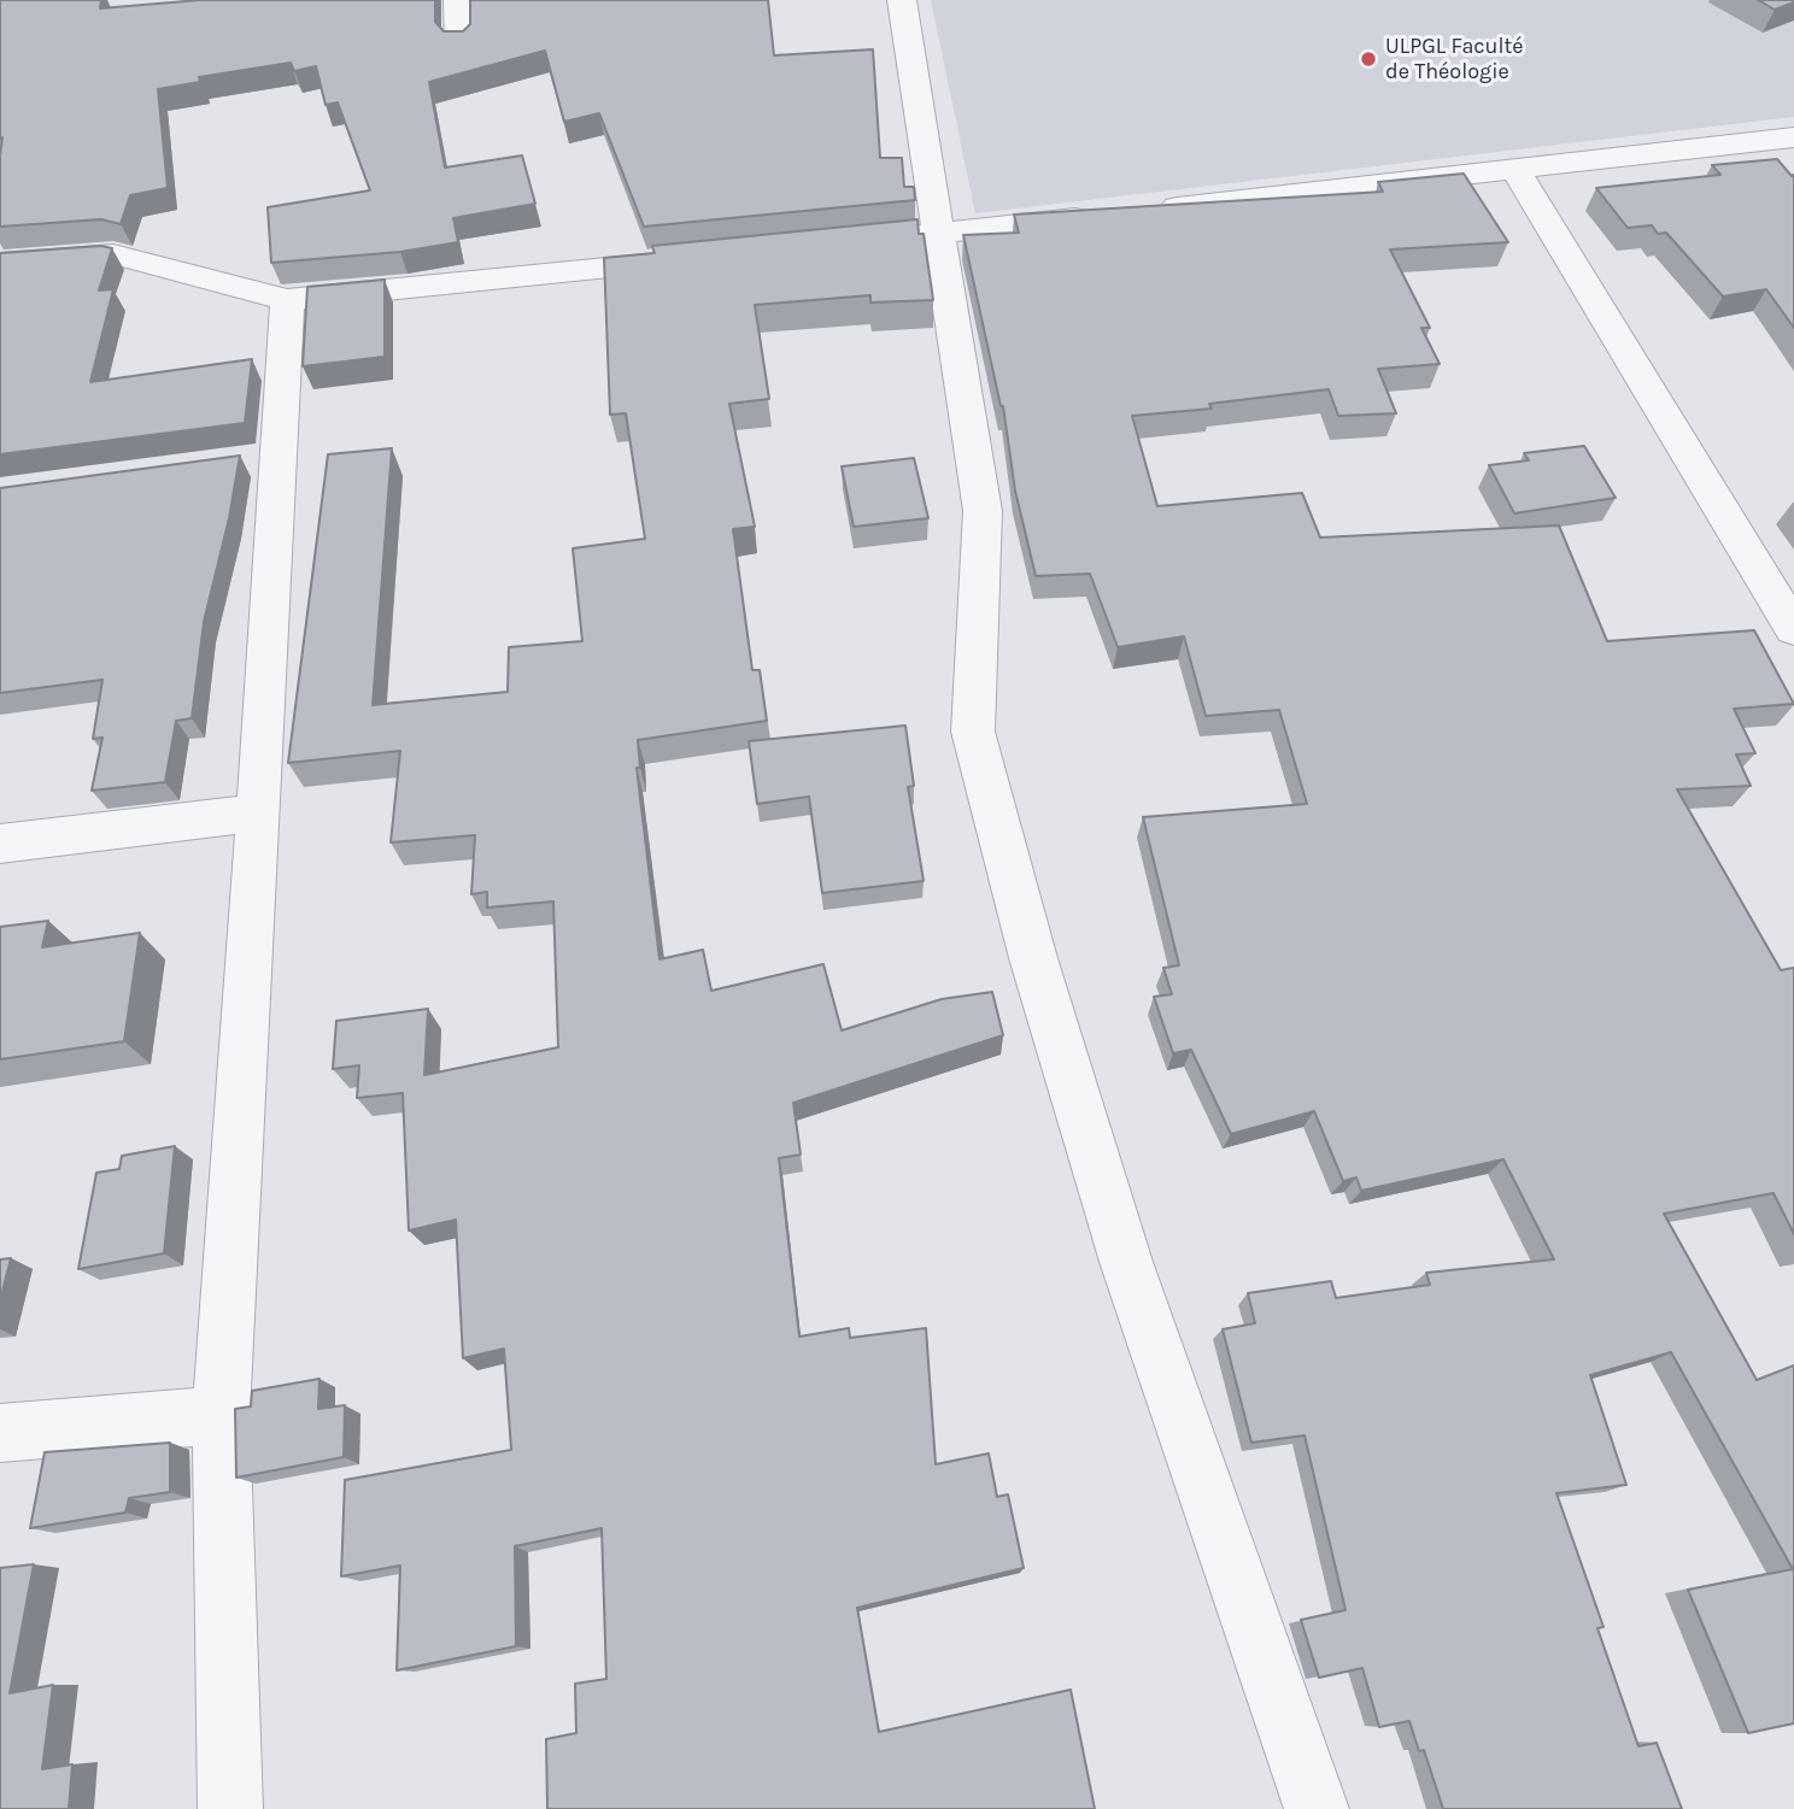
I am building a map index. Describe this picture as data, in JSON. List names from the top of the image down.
{
  "places": ["ULPGL Faculté de Théologie"]
}
